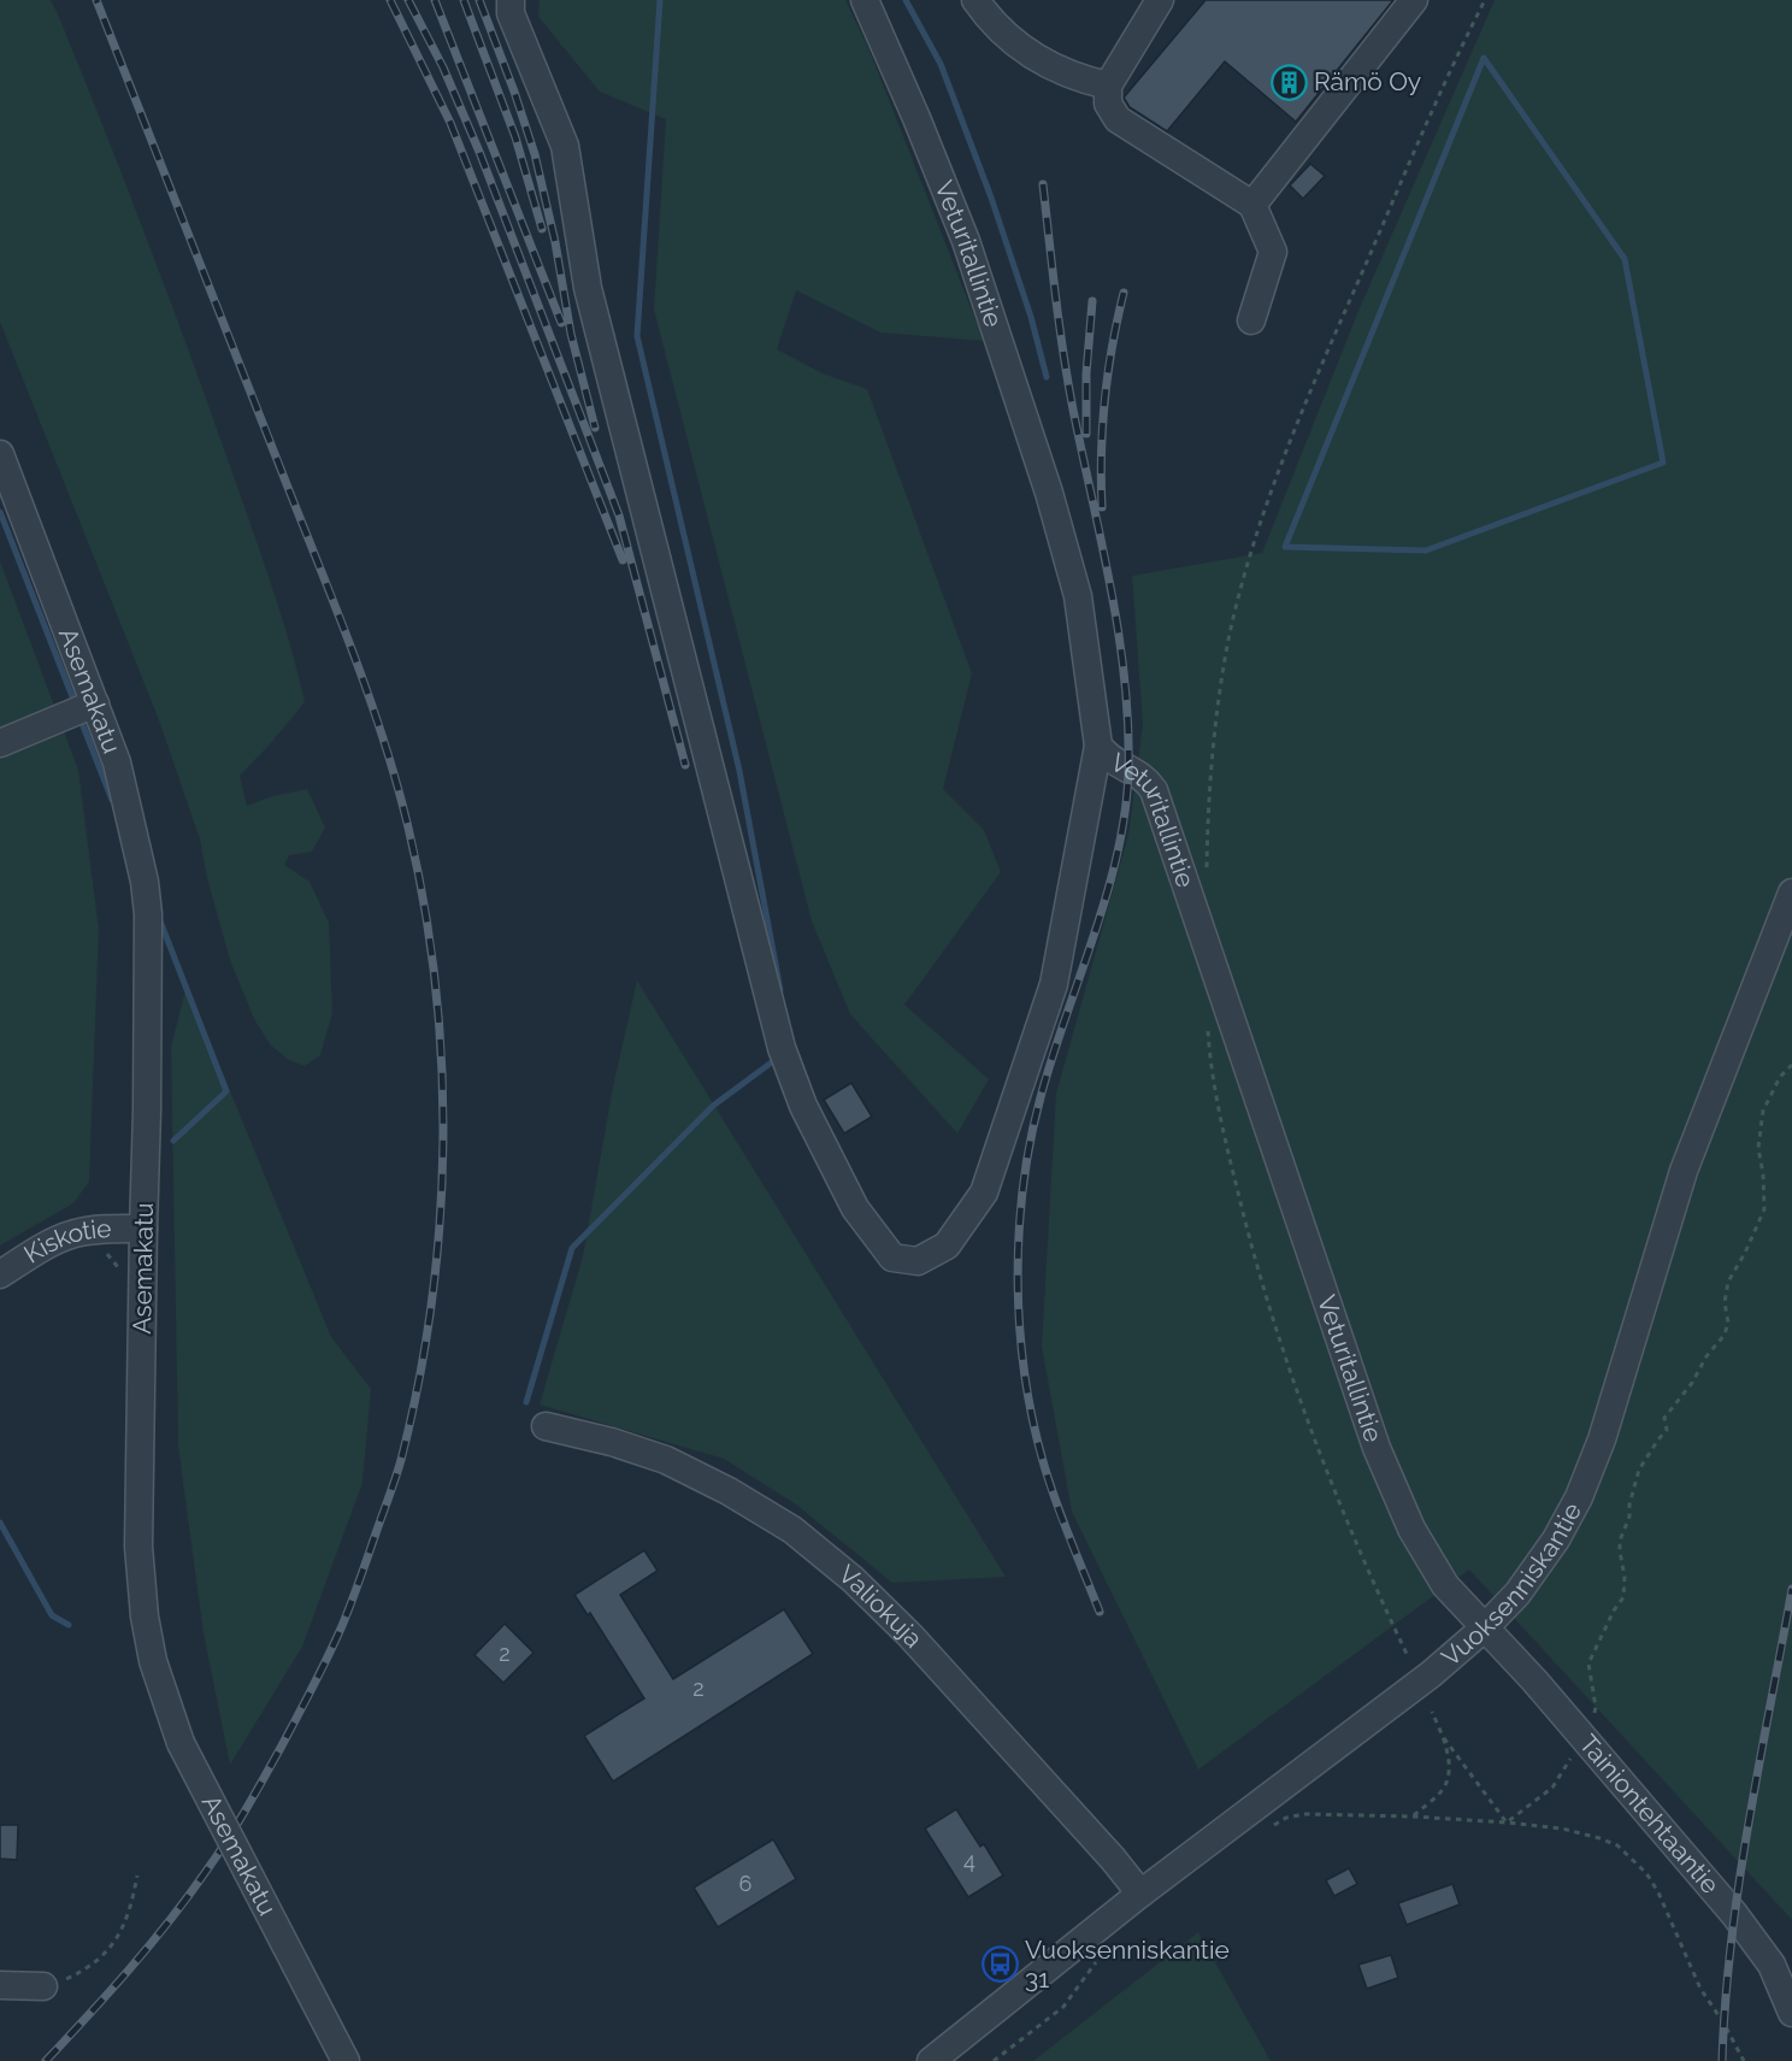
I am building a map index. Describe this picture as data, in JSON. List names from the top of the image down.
{
  "streets": {
    "street": [
      "Veturitallintie",
      "Asemakatu",
      "Kiskotie",
      "Vuoksenniskantie",
      "Valiokuja",
      "Tainiontehtaantie"
    ]
  },
  "crossings": [
    ["Veturitallintie", "Vuoksenniskantie"],
    ["Veturitallintie", "Tainiontehtaantie"],
    ["Asemakatu", "Kiskotie"],
    ["Vuoksenniskantie", "Valiokuja"],
    ["Vuoksenniskantie", "Tainiontehtaantie"]
  ],
  "places": {
    "building": ["Rämö Oy"],
    "bus stop": ["Vuoksenniskantie 31"]
  },
  "house_numbers": [
    "2",
    "2",
    "4",
    "6"
  ]
}
